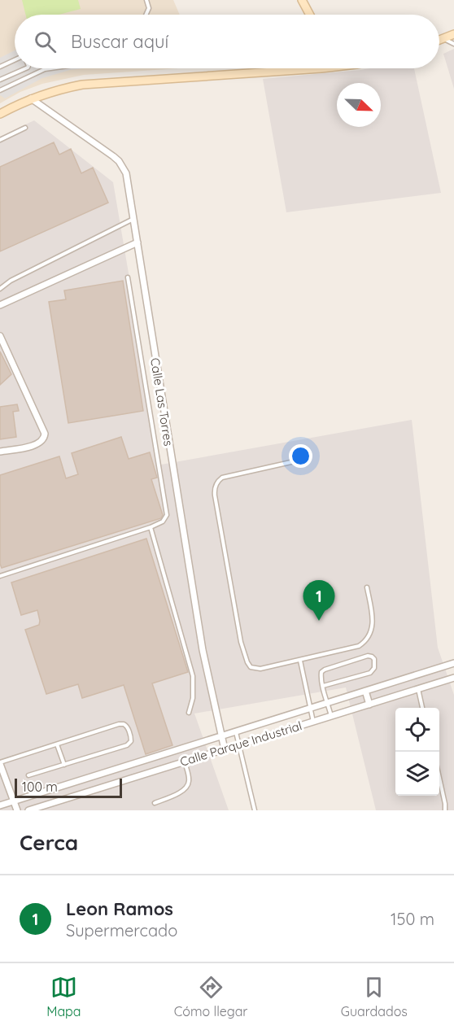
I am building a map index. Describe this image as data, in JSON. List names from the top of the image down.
{
  "streets": {
    "street": ["Calle Las Torres", "Calle Parque Industrial"]
  },
  "crossings": [
    ["Calle Las Torres", "Calle Parque Industrial"]
  ],
  "scale_bar": "100 m",
  "north": "bottom right",
  "page": {
    "search": "Buscar aquí",
    "pins": "1",
    "scale": "100 m",
    "heading": "Cerca",
    "list": [
      {
        "mark": "1",
        "name": "Leon Ramos",
        "note": "Supermercado",
        "value": "150 m"
      }
    ],
    "nav": ["Mapa", "Cómo llegar", "Guardados"]
  }
}
